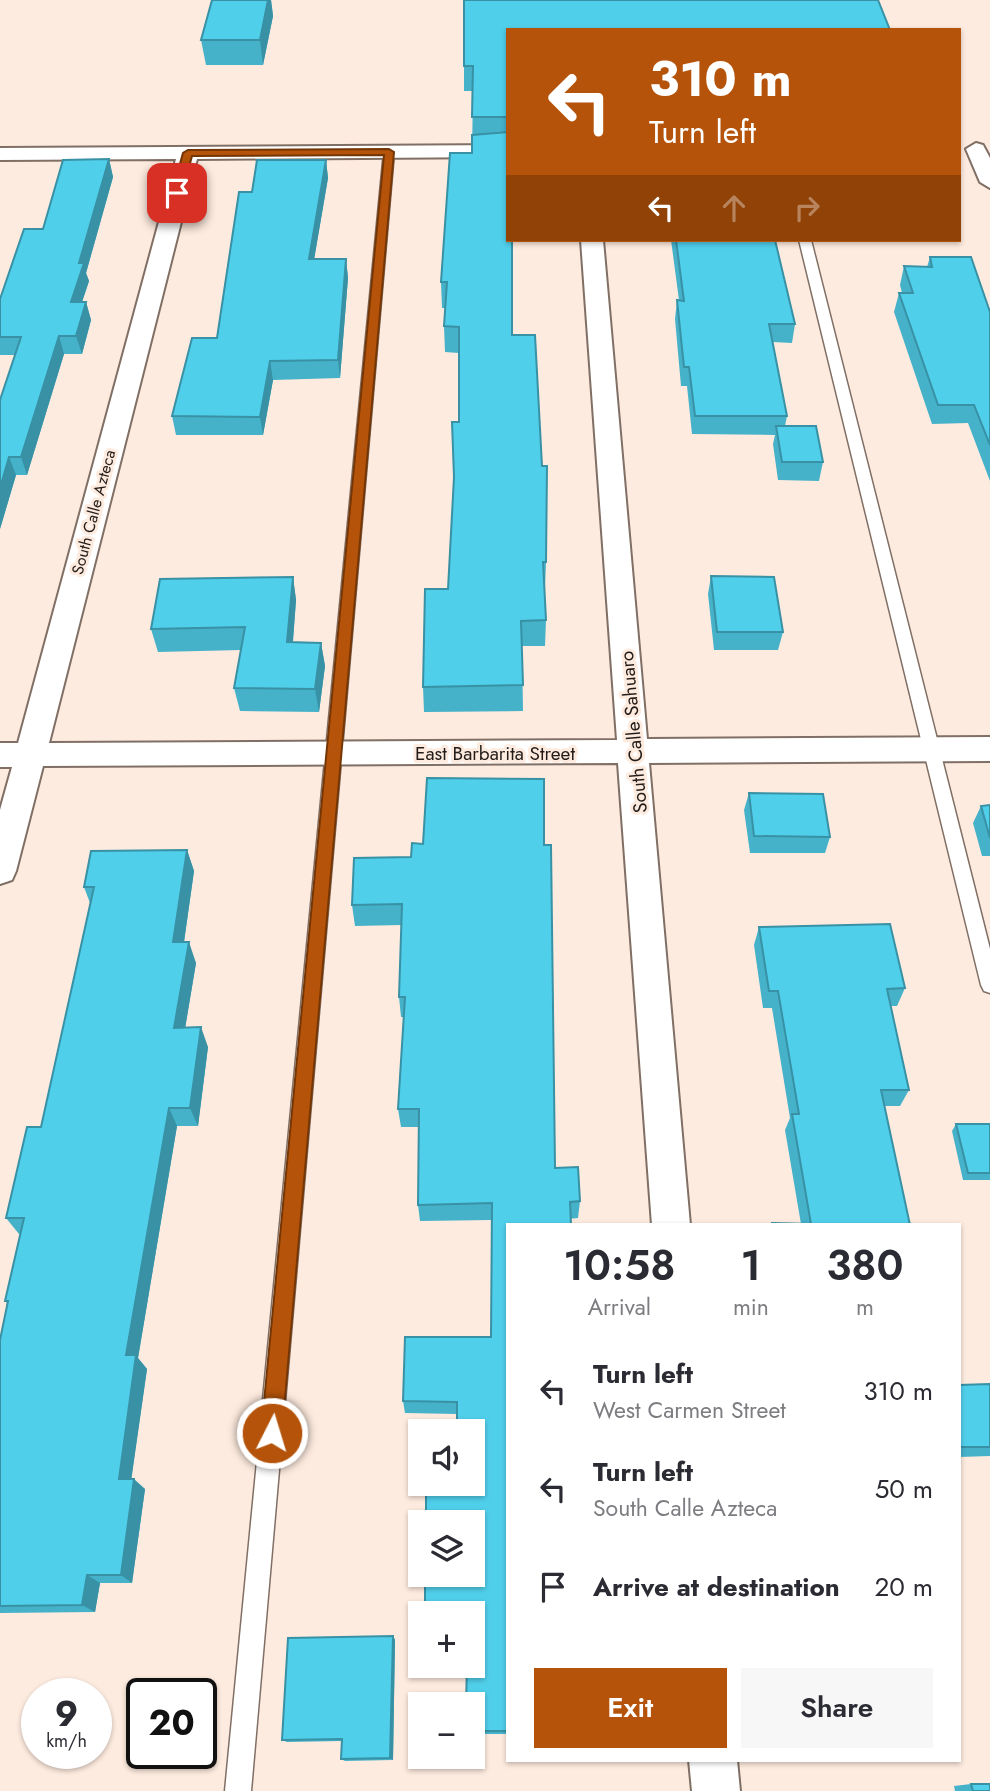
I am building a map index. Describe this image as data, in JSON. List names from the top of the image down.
{
  "streets": {
    "street": ["South Calle Azteca", "South Calle Sahuaro", "East Barbarita Street"]
  },
  "crossings": [
    ["South Calle Azteca", "East Barbarita Street"],
    ["South Calle Sahuaro", "East Barbarita Street"]
  ],
  "page": {
    "turn": ["310 m", "Turn left"],
    "eta": [
      "10:58",
      "Arrival",
      "1",
      "min",
      "380",
      "m"
    ],
    "list": [
      {
        "name": "Turn left",
        "note": "West Carmen Street",
        "value": "310 m"
      },
      {
        "name": "Turn left",
        "note": "South Calle Azteca",
        "value": "50 m"
      },
      {
        "name": "Arrive at destination",
        "value": "20 m"
      }
    ],
    "map_buttons": ["+", "−"],
    "buttons": ["Exit", "Share"],
    "speed": "9 km/h",
    "limit": "20"
  }
}
